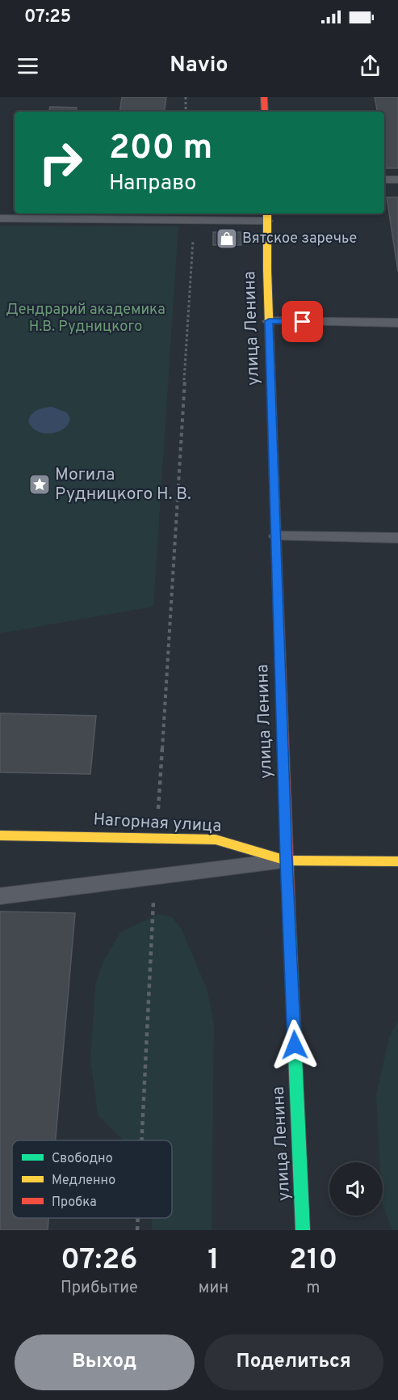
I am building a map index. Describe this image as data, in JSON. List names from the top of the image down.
{
  "streets": {
    "main road": ["улица Ленина", "Нагорная улица"]
  },
  "crossings": [
    ["улица Ленина", "Нагорная улица"]
  ],
  "parks": ["Дендрарий академика Н.В. Рудницкого"],
  "places": {
    "shop": ["Вятское заречье"],
    "place": ["Могила Рудницкого Н. В."]
  },
  "legend": ["Свободно", "Медленно", "Пробка"],
  "page": {
    "status": "07:25",
    "header": "Navio",
    "turn": ["200 m", "Направо"],
    "eta": [
      "07:26",
      "Прибытие",
      "1",
      "мин",
      "210",
      "m"
    ],
    "buttons": ["Выход", "Поделиться"]
  }
}
